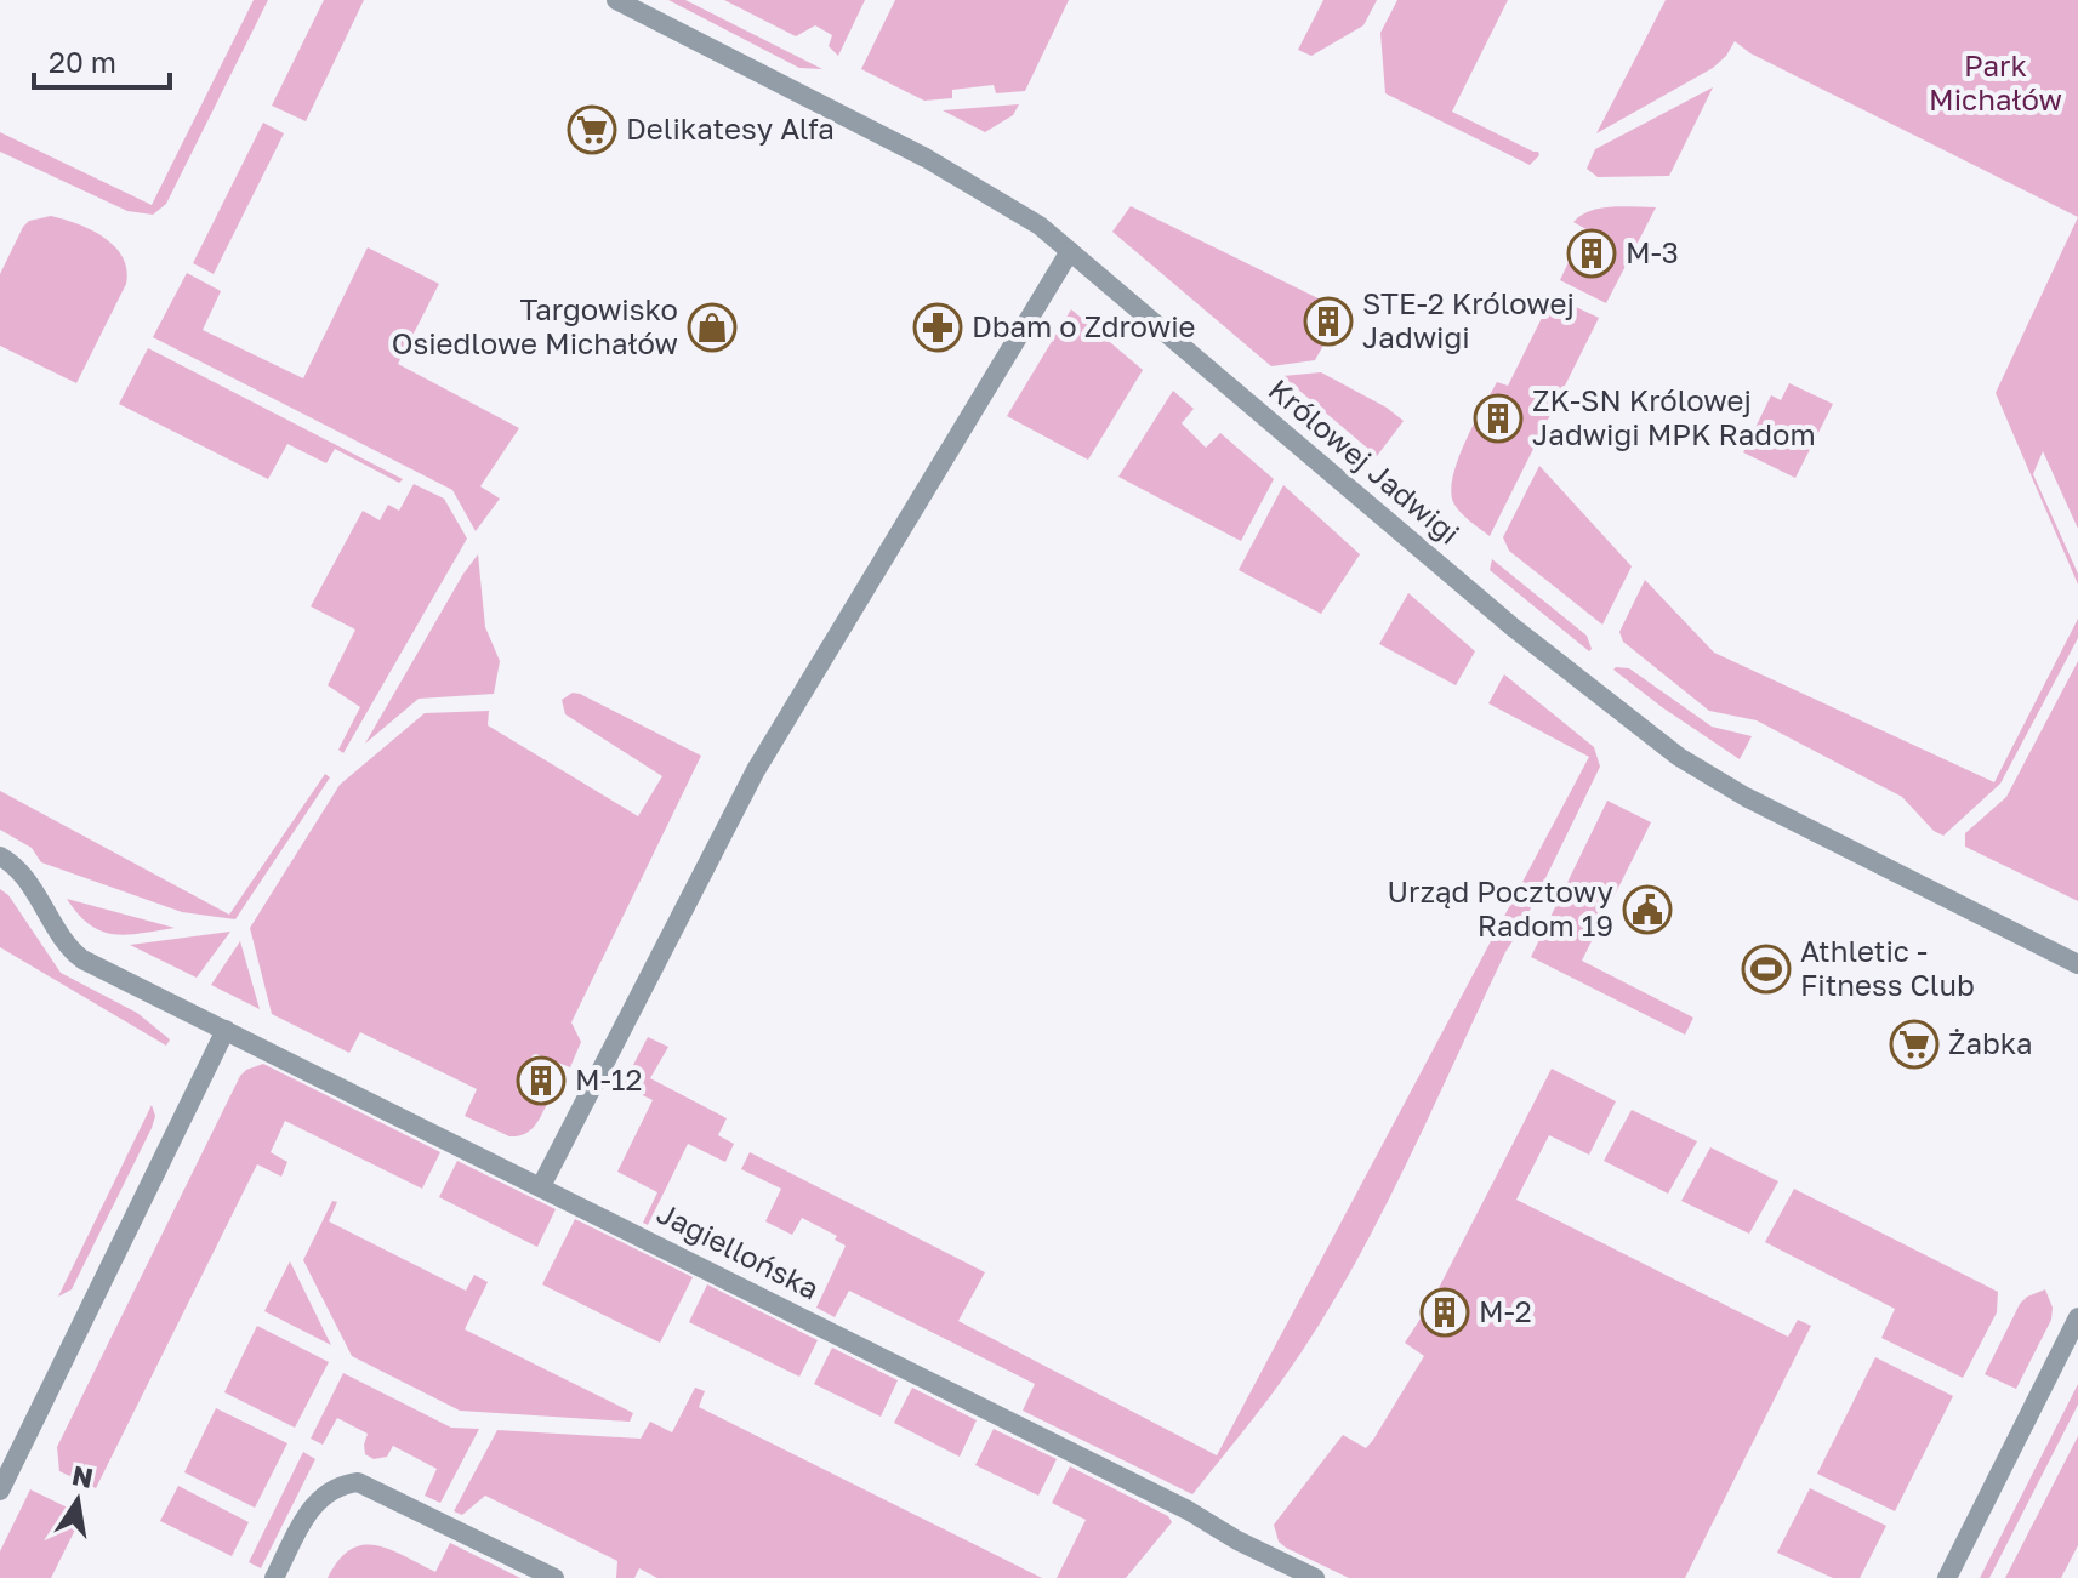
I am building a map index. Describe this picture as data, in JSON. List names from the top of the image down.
{
  "streets": {
    "street": ["Królowej Jadwigi", "Jagiellońska"]
  },
  "parks": ["Park Michałów"],
  "places": {
    "supermarket": ["Delikatesy Alfa", "Żabka"],
    "building": [
      "M-3",
      "STE-2 Królowej Jadwigi",
      "ZK-SN Królowej Jadwigi MPK Radom",
      "M-12",
      "M-2"
    ],
    "shop": ["Targowisko Osiedlowe Michałów"],
    "pharmacy": ["Dbam o Zdrowie"],
    "public building": ["Urząd Pocztowy Radom 19"],
    "sports": ["Athletic - Fitness Club"]
  },
  "scale_bar": "20 m",
  "north": "top"
}
